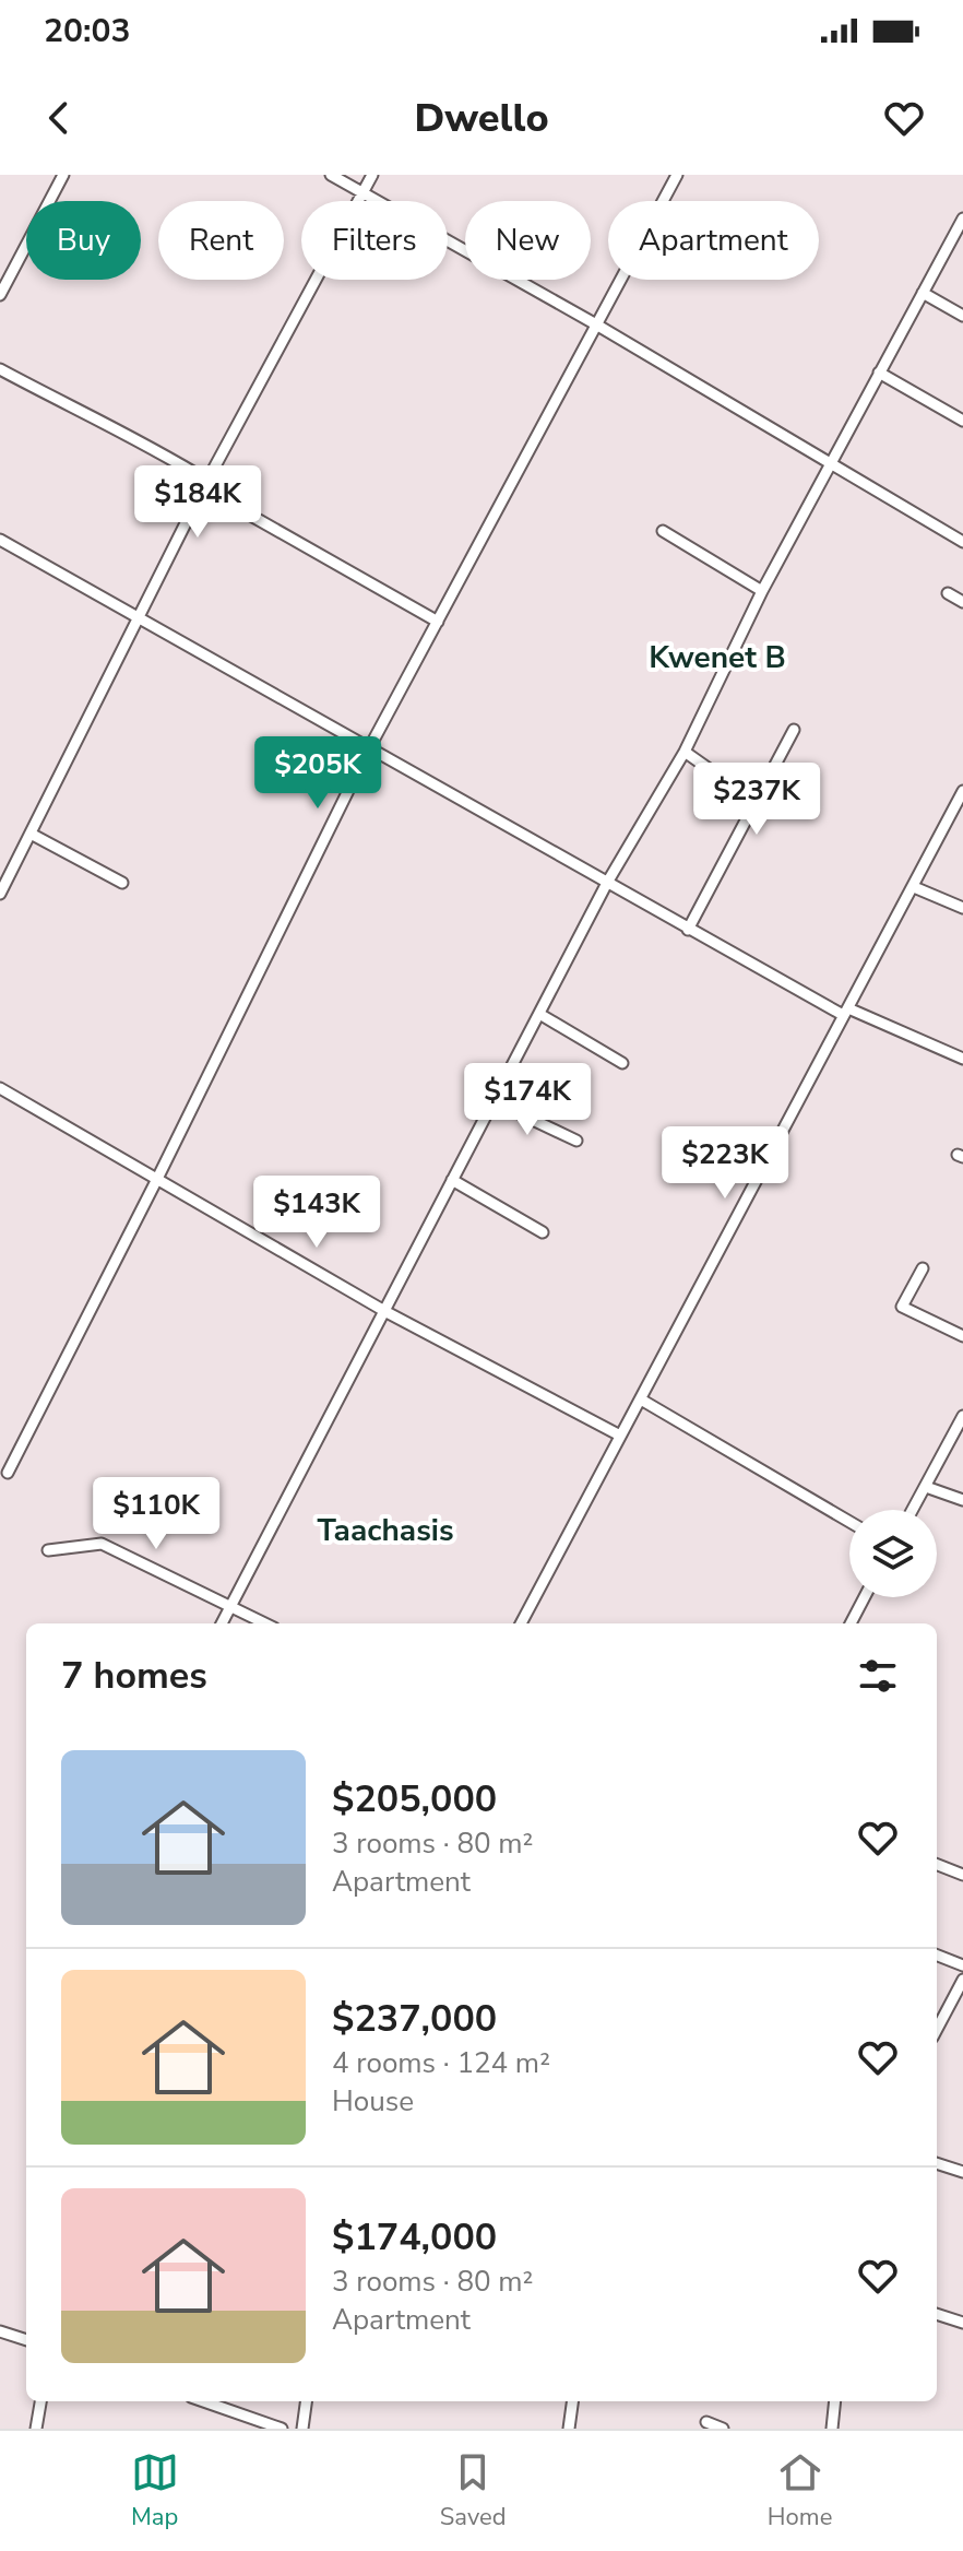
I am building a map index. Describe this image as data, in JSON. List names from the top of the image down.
{
  "districts": ["Kwenet B", "Taachasis"],
  "page": {
    "status": "20:03",
    "header": "Dwello",
    "chip": [
      "Buy",
      "Rent",
      "Filters",
      "New",
      "Apartment"
    ],
    "price": [
      "$184K",
      "$205K",
      "$237K",
      "$174K",
      "$223K",
      "$143K",
      "$110K"
    ],
    "heading": "7 homes",
    "list": [
      {
        "name": "$205,000",
        "note": "3 rooms · 80 m² · Apartment"
      },
      {
        "name": "$237,000",
        "note": "4 rooms · 124 m² · House"
      },
      {
        "name": "$174,000",
        "note": "3 rooms · 80 m² · Apartment"
      }
    ],
    "tabs": ["Map", "Saved", "Home"]
  }
}
